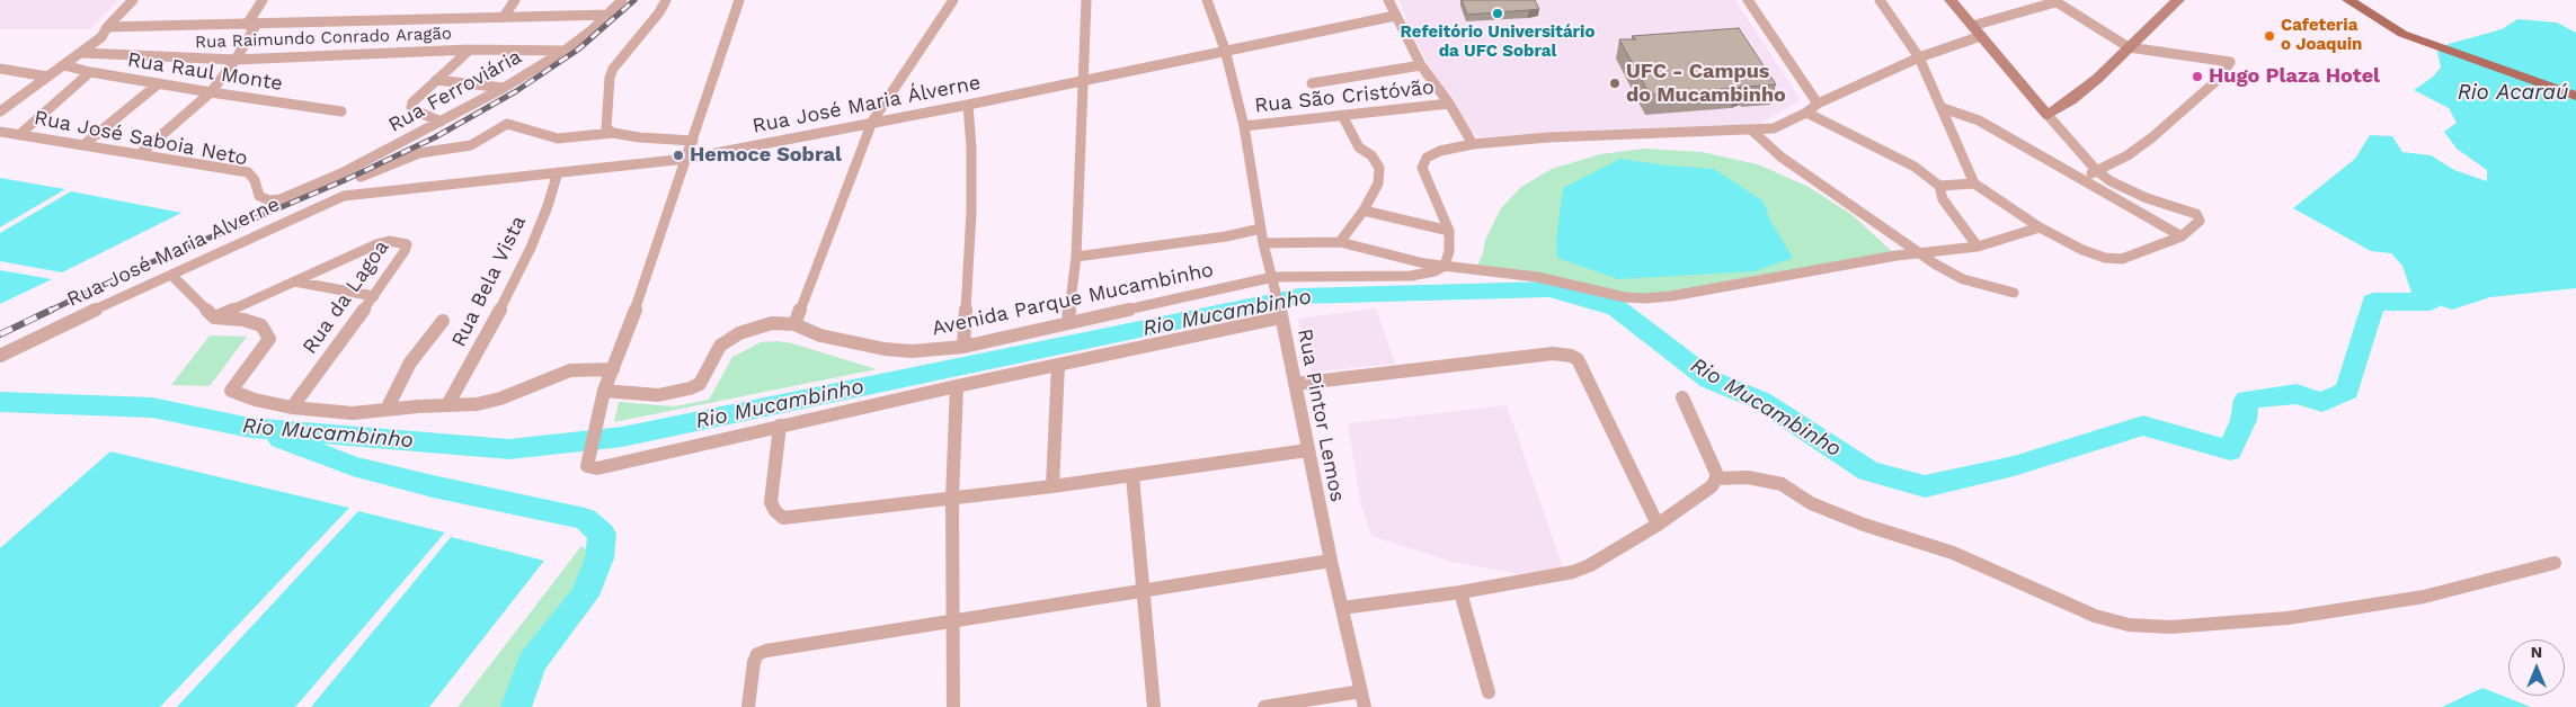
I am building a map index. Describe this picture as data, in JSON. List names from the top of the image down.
{
  "streets": {
    "street": [
      "Rua Raimundo Conrado Aragão",
      "Rua Raul Monte",
      "Rua Ferroviária",
      "Rua São Cristóvão",
      "Rua José Maria Álverne",
      "Rua José Saboia Neto",
      "Rua José Maria Alverne",
      "Rua Bela Vista",
      "Rua da Lagoa",
      "Avenida Parque Mucambinho",
      "Rua Pintor Lemos"
    ]
  },
  "crossings": [
    ["Rua Raimundo Conrado Aragão", "Rua Ferroviária"],
    ["Rua Ferroviária", "Rua José Saboia Neto"],
    ["Rua São Cristóvão", "Rua Pintor Lemos"],
    ["Rua José Maria Álverne", "Rua José Maria Alverne"],
    ["Rua José Maria Álverne", "Rua Bela Vista"],
    ["Rua José Maria Álverne", "Rua Pintor Lemos"],
    ["Avenida Parque Mucambinho", "Rua Pintor Lemos"]
  ],
  "water": ["Rio Acaraú", "Rio Mucambinho"],
  "places": [
    "Refeitório Universitário da UFC Sobral",
    "Cafeteria o Joaquin",
    "Hugo Plaza Hotel",
    "UFC - Campus do Mucambinho",
    "Hemoce Sobral"
  ],
  "north": "top"
}
